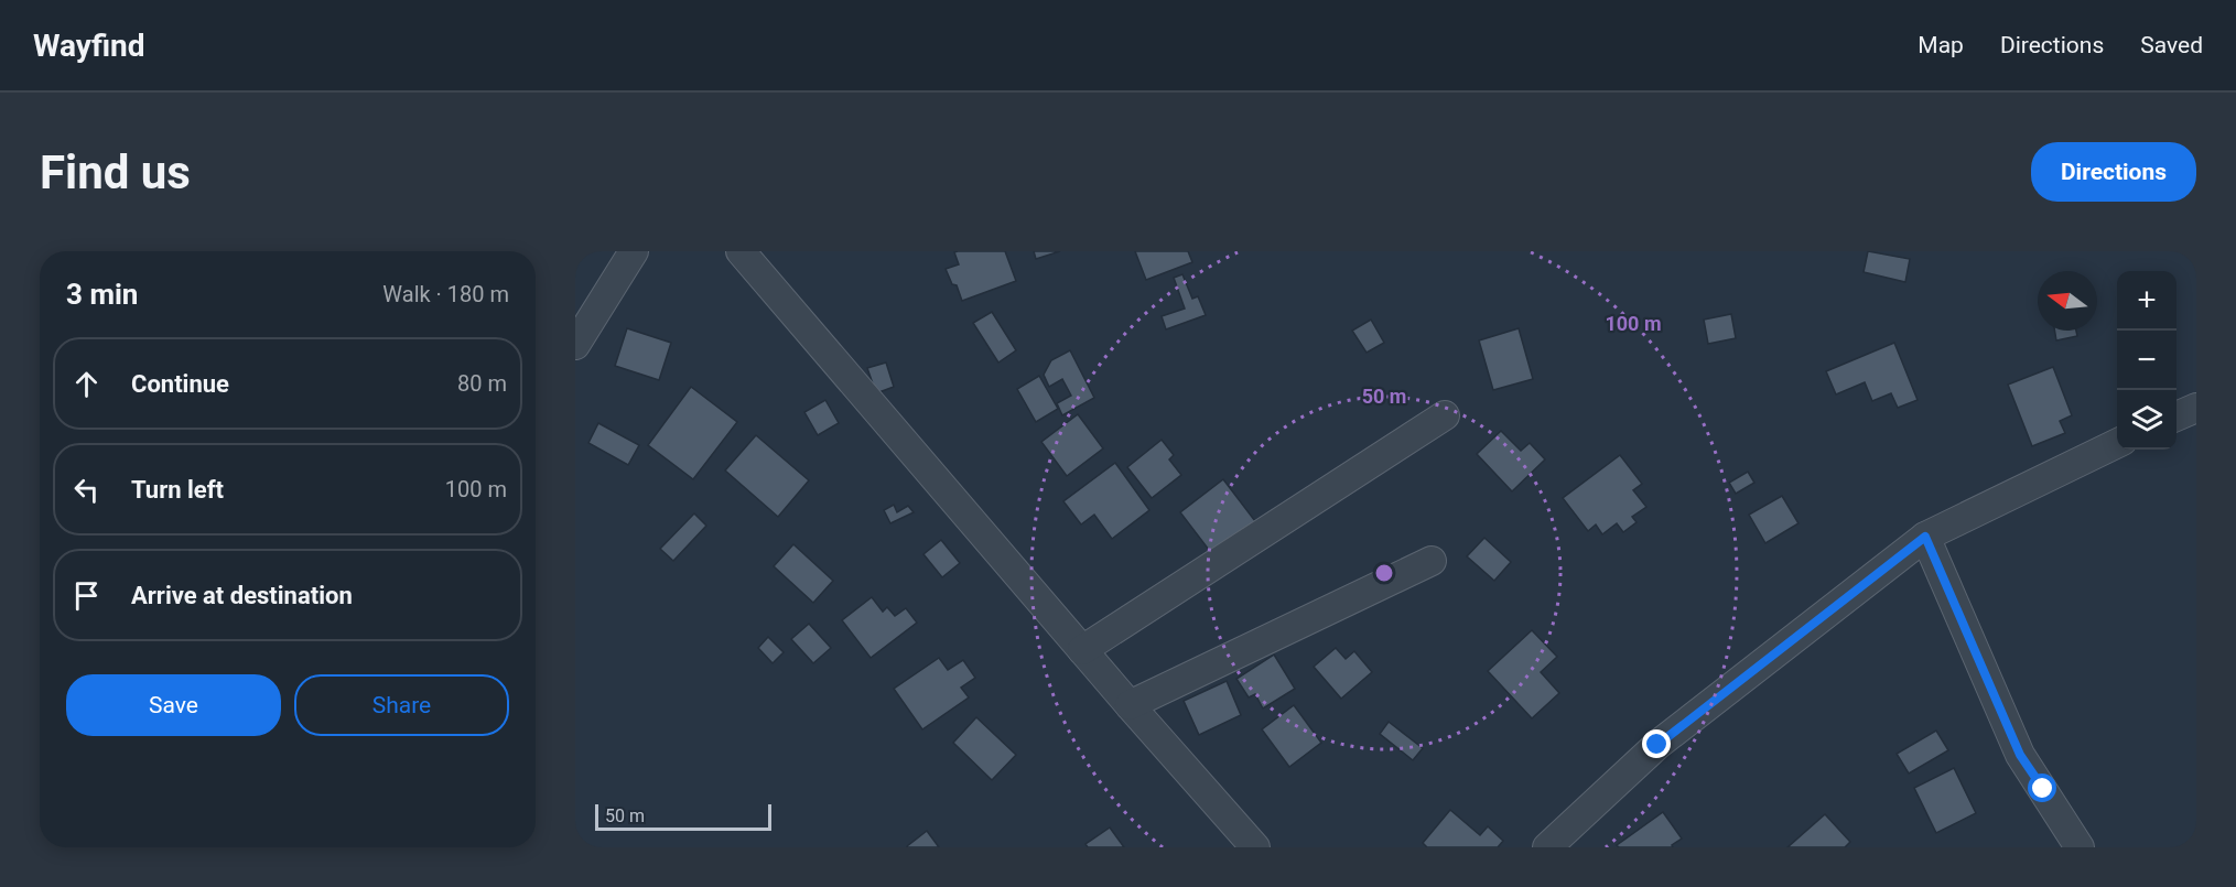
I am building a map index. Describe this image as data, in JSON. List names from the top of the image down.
{
  "scale_bar": "50 m",
  "north": "left",
  "page": {
    "header": "Wayfind",
    "nav": ["Map", "Directions", "Saved"],
    "buttons": [
      "Directions",
      ["Save", "Share"]
    ],
    "title": "Find us",
    "heading": ["3 min", "Walk · 180 m"],
    "map_buttons": ["+", "−"],
    "list": [
      ["Continue", "80 m"],
      ["Turn left", "100 m"],
      "Arrive at destination"
    ],
    "scale": "50 m"
  },
  "rings": ["100 m", "50 m"]
}
